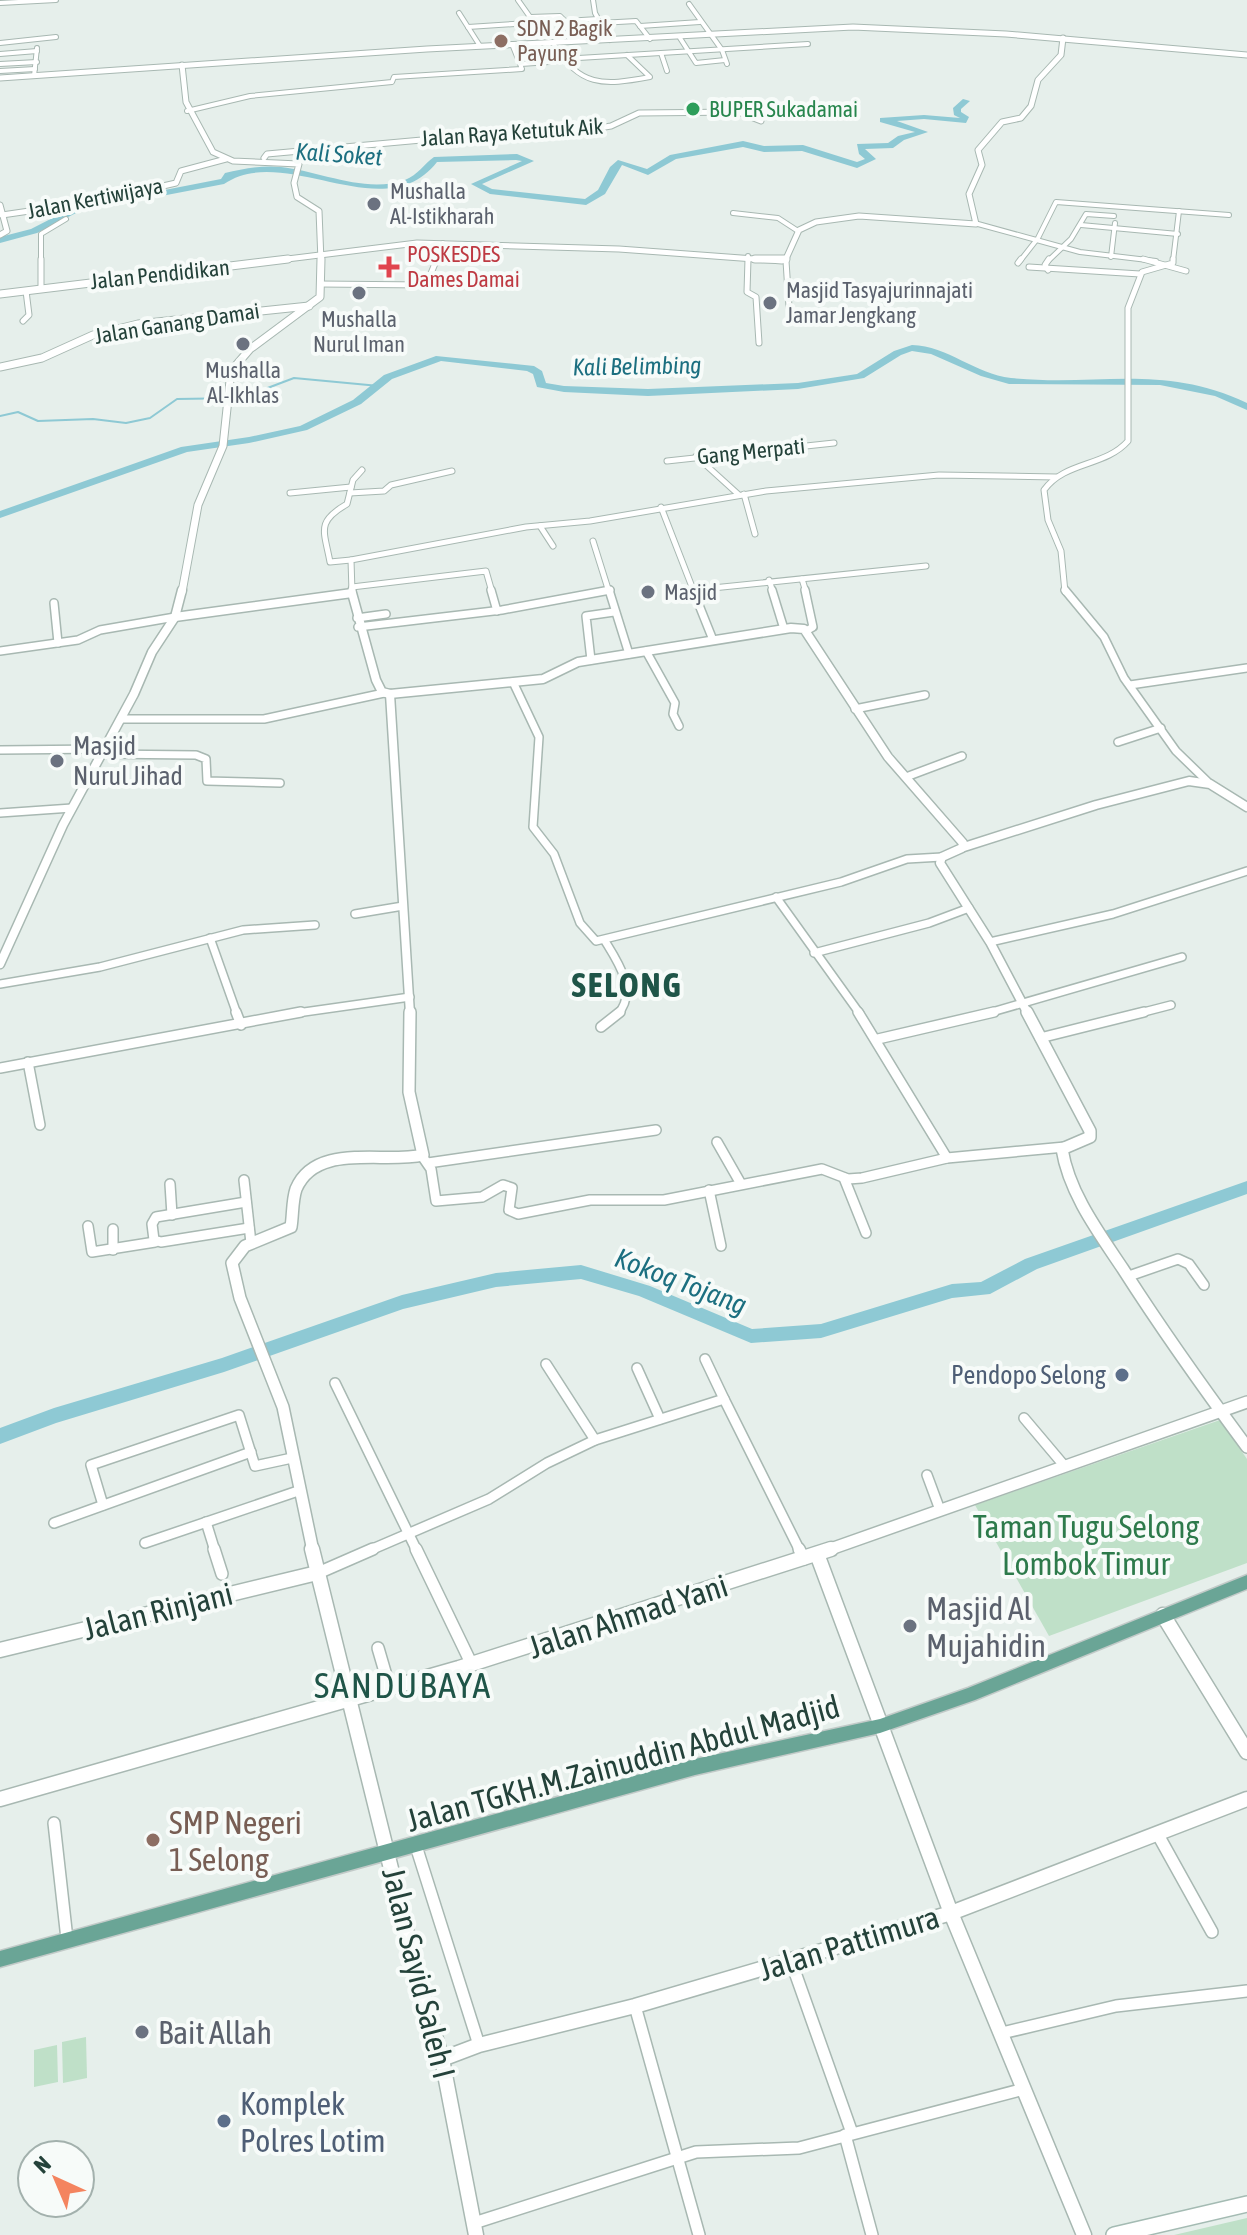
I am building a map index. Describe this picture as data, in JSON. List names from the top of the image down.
{
  "streets": {
    "main road": ["Jalan TGKH.M.Zainuddin Abdul Madjid"],
    "street": [
      "Jalan Raya Ketutuk Aik",
      "Jalan Kertiwijaya",
      "Jalan Pendidikan",
      "Jalan Ganang Damai",
      "Gang Merpati",
      "Jalan Rinjani",
      "Jalan Ahmad Yani",
      "Jalan Pattimura",
      "Jalan Sayid Saleh I"
    ]
  },
  "crossings": [
    ["Jalan Rinjani", "Jalan Sayid Saleh I"],
    ["Jalan Ahmad Yani", "Jalan Sayid Saleh I"],
    ["Jalan TGKH.M.Zainuddin Abdul Madjid", "Jalan Sayid Saleh I"],
    ["Jalan Pattimura", "Jalan Sayid Saleh I"]
  ],
  "districts": ["SELONG", "SANDUBAYA"],
  "water": ["Kali Soket", "Kali Belimbing", "Kokoq Tojang"],
  "parks": ["Taman Tugu Selong Lombok Timur"],
  "places": {
    "other": [
      "SDN 2 Bagik Payung",
      "BUPER Sukadamai",
      "Mushalla Al-Istikharah",
      "Mushalla Nurul Iman",
      "Masjid Tasyajurinnajati Jamar Jengkang",
      "Mushalla Al-Ikhlas",
      "Masjid",
      "Masjid Nurul Jihad",
      "Pendopo Selong",
      "Masjid Al Mujahidin",
      "SMP Negeri 1 Selong",
      "Bait Allah",
      "Komplek Polres Lotim"
    ],
    "health": ["POSKESDES Dames Damai"]
  },
  "north": "top left"
}
